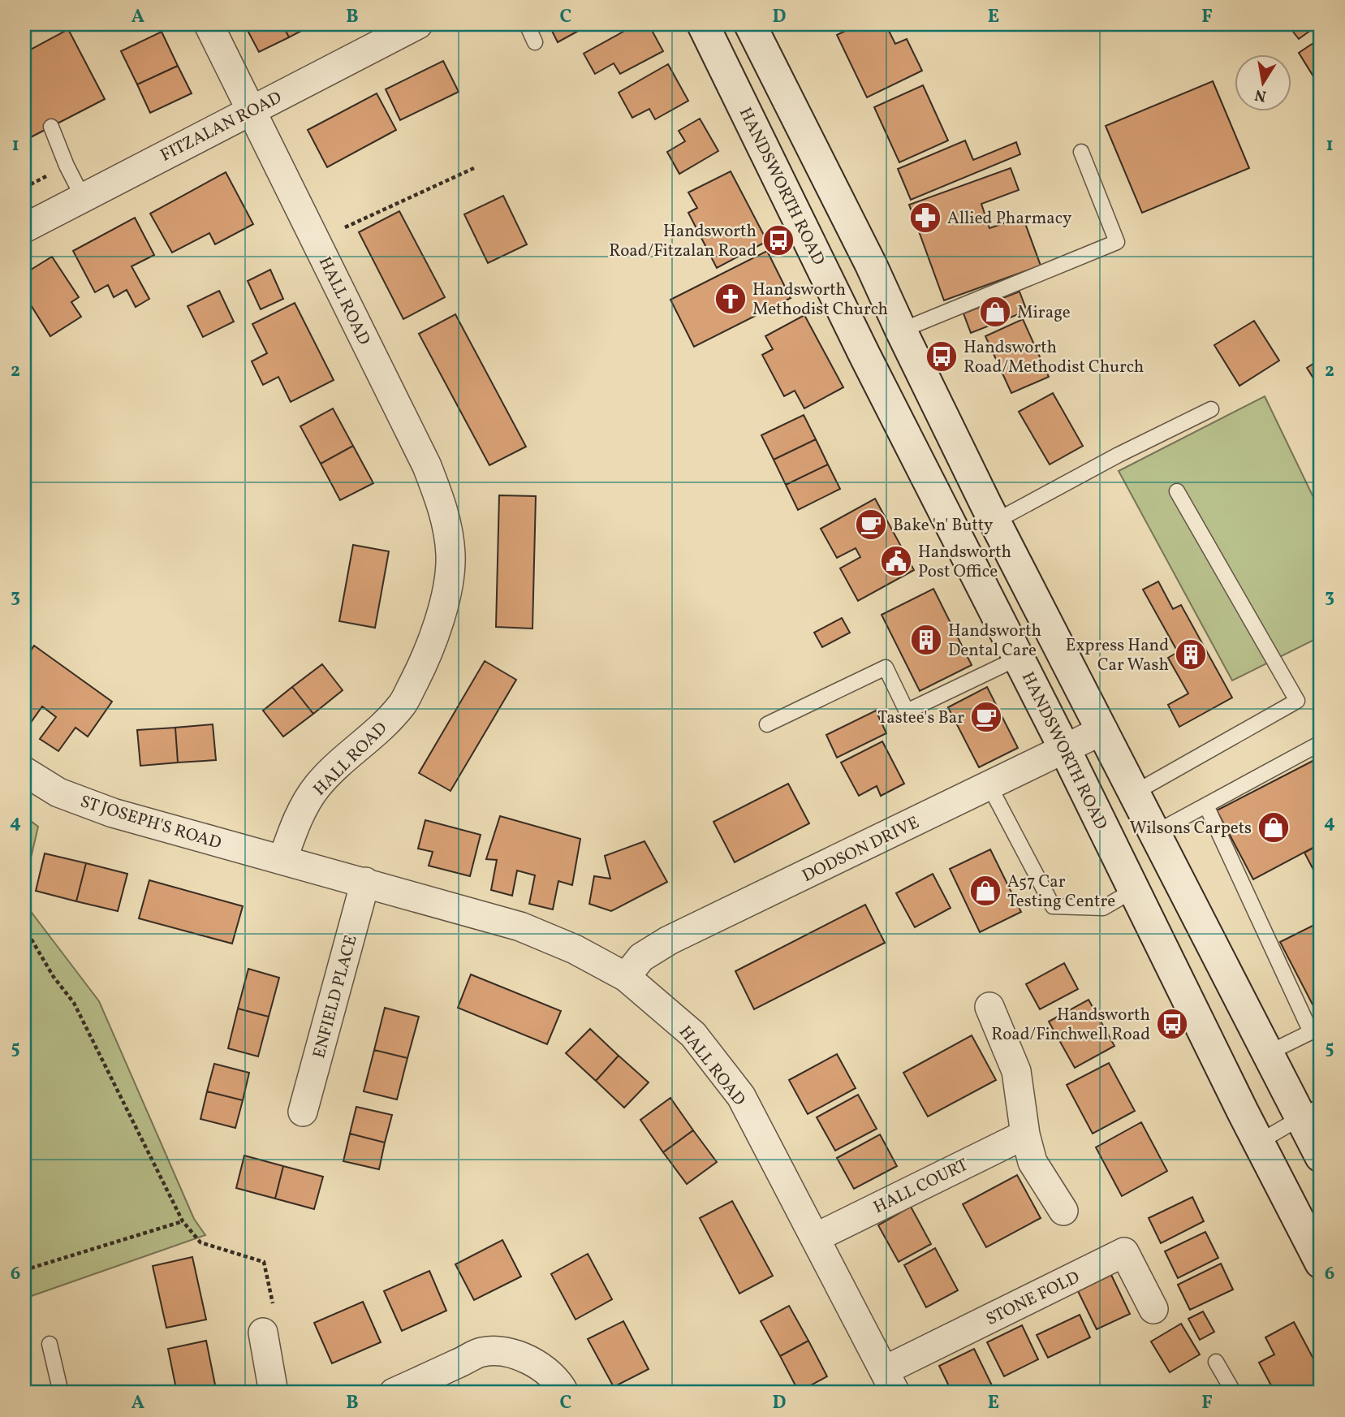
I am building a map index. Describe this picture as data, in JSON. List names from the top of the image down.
{
  "streets": {
    "main road": ["HANDSWORTH ROAD"],
    "street": [
      "FITZALAN ROAD",
      "HALL ROAD",
      "ST JOSEPH'S ROAD",
      "DODSON DRIVE",
      "ENFIELD PLACE",
      "HALL COURT",
      "STONE FOLD"
    ]
  },
  "crossings": [
    ["FITZALAN ROAD", "HALL ROAD"],
    ["HANDSWORTH ROAD", "DODSON DRIVE"],
    ["HALL ROAD", "ST JOSEPH'S ROAD"],
    ["HALL ROAD", "DODSON DRIVE"],
    ["HALL ROAD", "ENFIELD PLACE"],
    ["HALL ROAD", "HALL COURT"],
    ["HALL ROAD", "STONE FOLD"]
  ],
  "places": {
    "pharmacy": ["Allied Pharmacy"],
    "bus stop": ["Handsworth Road/Fitzalan Road", "Handsworth Road/Methodist Church", "Handsworth Road/Finchwell Road"],
    "church": ["Handsworth Methodist Church"],
    "shop": ["Mirage", "Wilsons Carpets", "A57 Car Testing Centre"],
    "cafe": ["Bake 'n' Butty", "Tastee's Bar"],
    "public building": ["Handsworth Post Office"],
    "building": ["Handsworth Dental Care", "Express Hand Car Wash"]
  },
  "north": "bottom",
  "grid": {
    "columns": [
      "A",
      "B",
      "C",
      "D",
      "E",
      "F"
    ],
    "rows": [
      "1",
      "2",
      "3",
      "4",
      "5",
      "6"
    ]
  }
}
